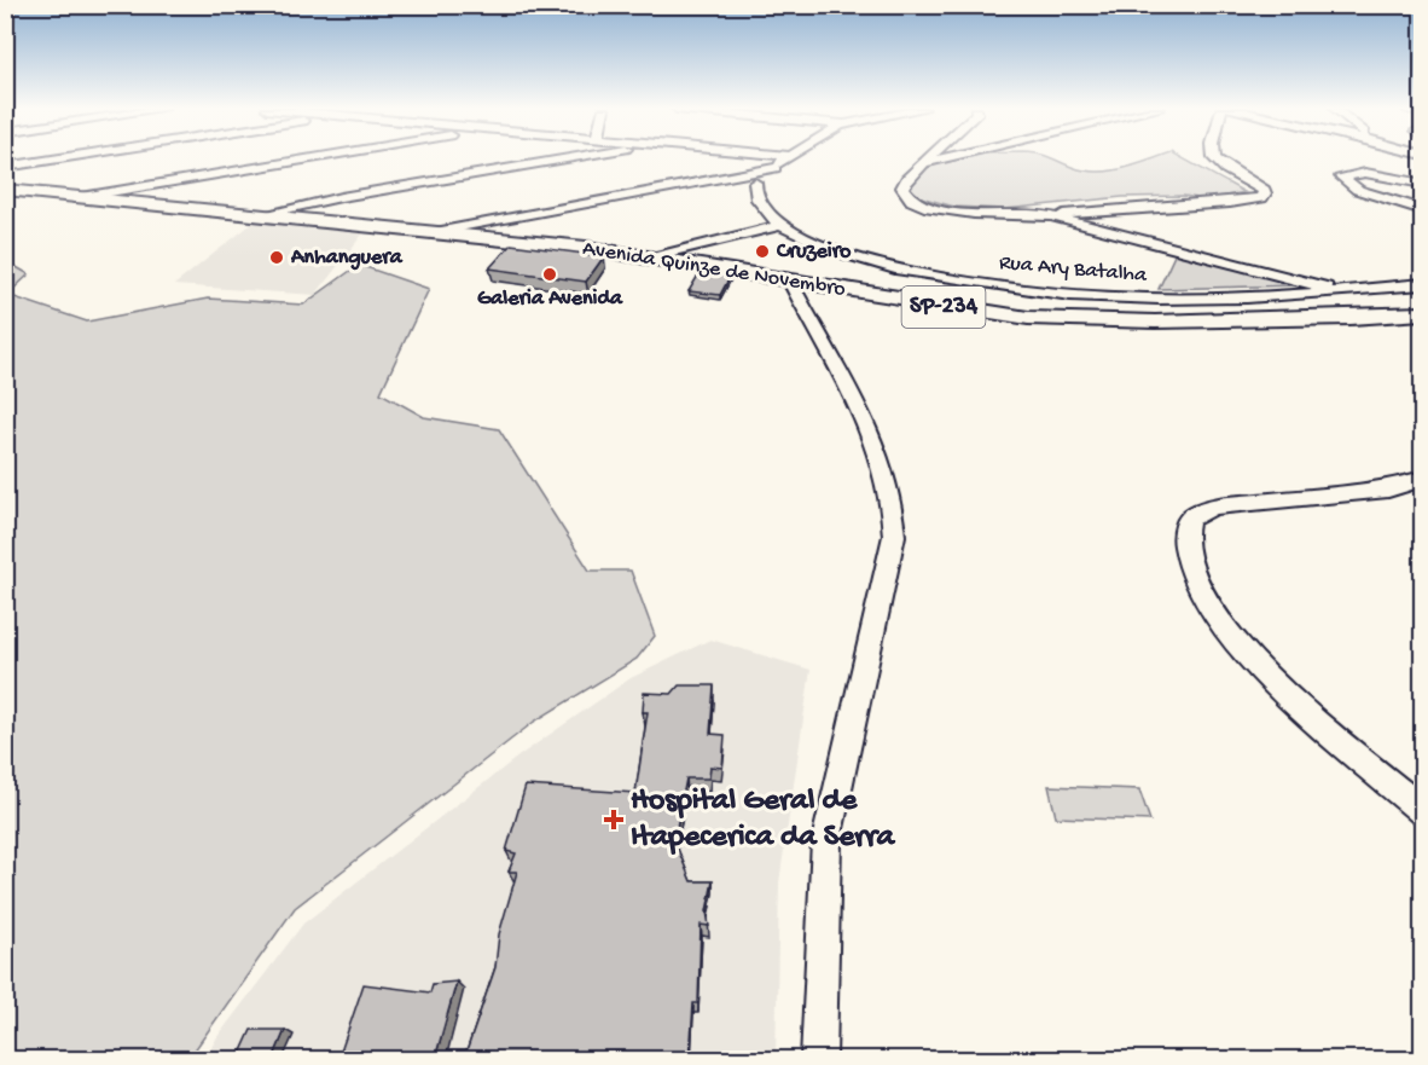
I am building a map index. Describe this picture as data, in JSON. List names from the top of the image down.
{
  "streets": {
    "main road": ["Avenida Quinze de Novembro", "SP-234"],
    "street": ["Rua Ary Batalha"]
  },
  "places": {
    "other": ["Cruzeiro", "Anhanguera", "Galeria Avenida"],
    "health": ["Hospital Geral de Itapecerica da Serra"]
  }
}
